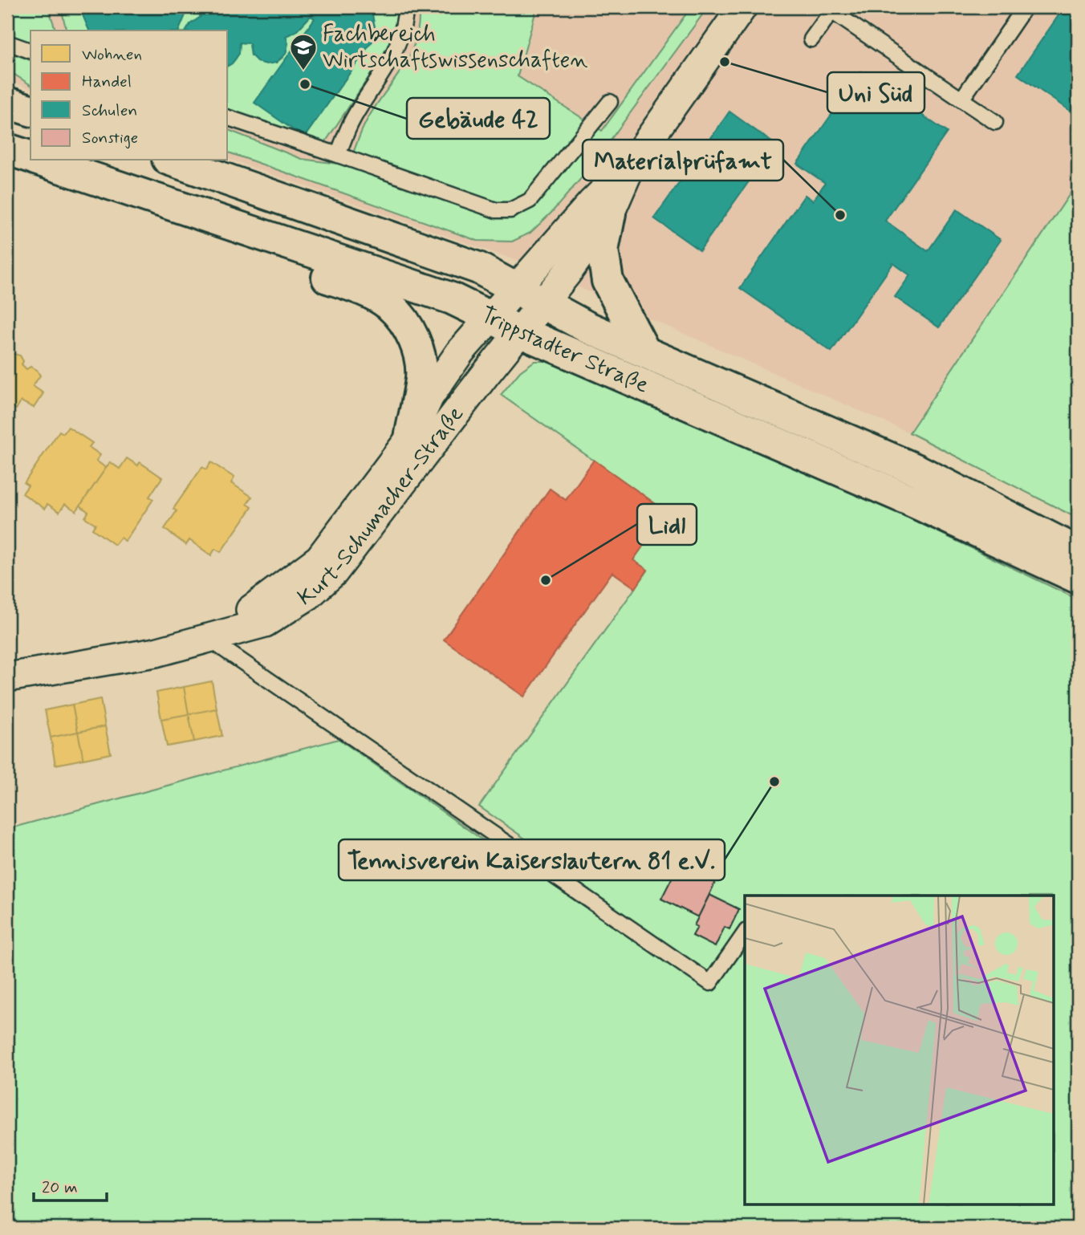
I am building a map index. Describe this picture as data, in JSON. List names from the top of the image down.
{
  "streets": {
    "main road": ["Trippstadter Straße"],
    "street": ["Kurt-Schumacher-Straße"]
  },
  "crossings": [
    ["Trippstadter Straße", "Kurt-Schumacher-Straße"]
  ],
  "places": {
    "other": [
      "Uni Süd",
      "Gebäude 42",
      "Materialprüfamt",
      "Lidl",
      "Tennisverein Kaiserslautern 81 e.V."
    ],
    "school or university": ["Fachbereich Wirtschaftswissenschaften"]
  },
  "legend": [
    "Wohnen",
    "Handel",
    "Schulen",
    "Sonstige"
  ],
  "scale_bar": "20 m"
}
